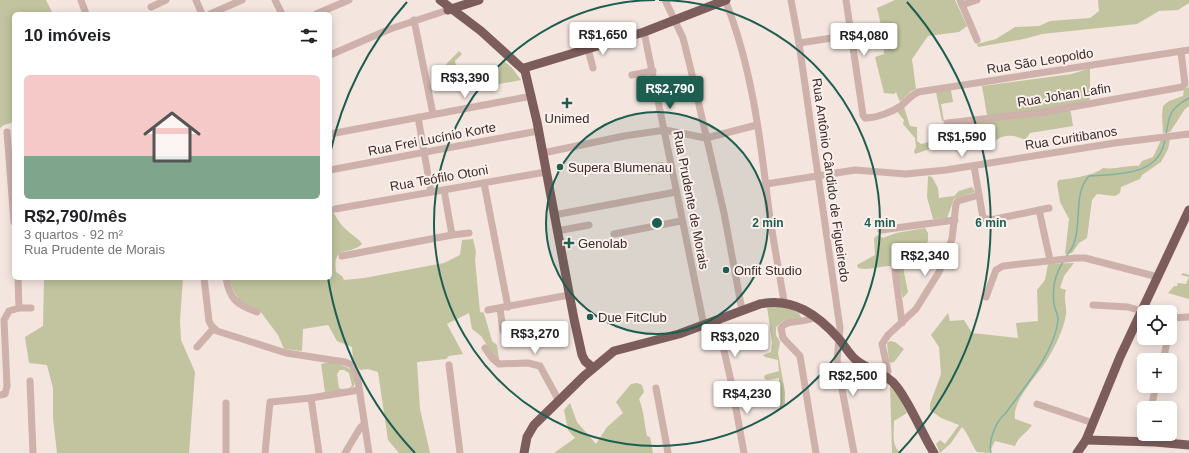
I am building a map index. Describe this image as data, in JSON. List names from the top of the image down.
{
  "streets": {
    "street": [
      "Rua São Leopoldo",
      "Rua Johan Lafin",
      "Rua Curitibanos",
      "Rua Frei Lucínio Korte",
      "Rua Teófilo Otoni",
      "Rua Antônio Cândido de Figueiredo",
      "Rua Prudente de Morais"
    ]
  },
  "crossings": [
    ["Rua São Leopoldo", "Rua Johan Lafin"],
    ["Rua Curitibanos", "Rua Antônio Cândido de Figueiredo"]
  ],
  "places": {
    "health": ["Unimed", "Genolab"],
    "other": ["Supera Blumenau", "Onfit Studio", "Due FitClub"]
  },
  "page": {
    "heading": "10 imóveis",
    "price": [
      "R$1,650",
      "R$4,080",
      "R$3,390",
      "R$2,790",
      "R$1,590",
      "R$2,340",
      "R$3,270",
      "R$3,020",
      "R$2,500",
      "R$4,230"
    ],
    "list": [
      {
        "name": "R$2,790/mês",
        "note": "3 quartos · 92 m² · Rua Prudente de Morais"
      }
    ],
    "map_buttons": ["+", "−"]
  },
  "rings": ["2 min", "4 min", "6 min"]
}
